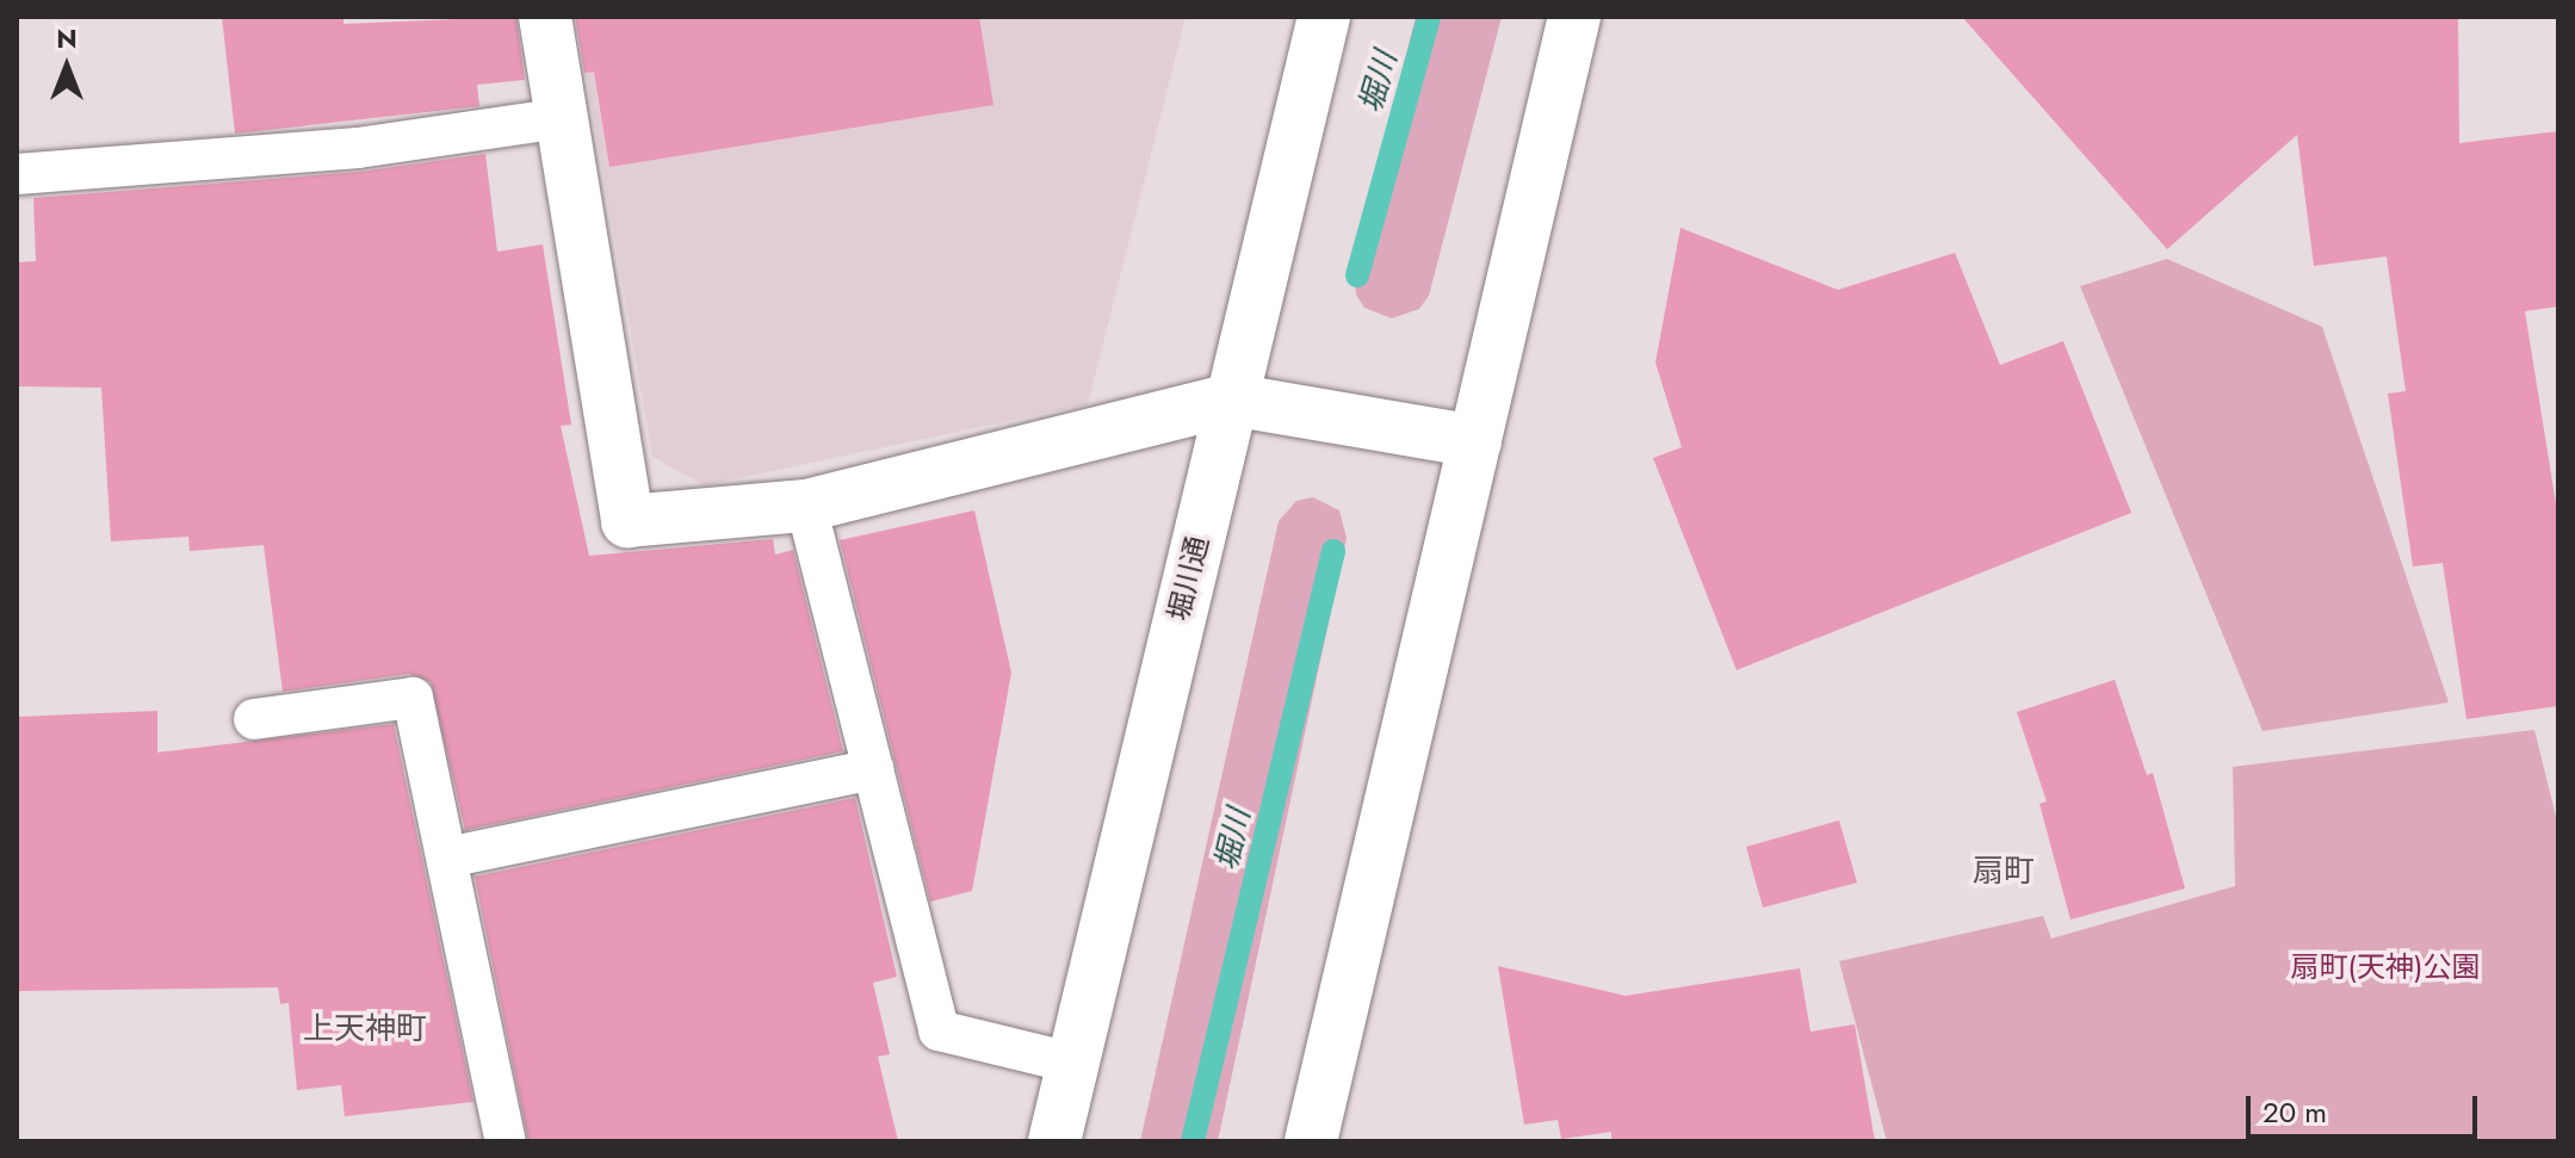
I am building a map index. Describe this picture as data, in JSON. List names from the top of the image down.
{
  "streets": {
    "main road": ["堀川通"]
  },
  "districts": ["扇町", "上天神町"],
  "water": ["堀川"],
  "parks": ["扇町(天神)公園"],
  "scale_bar": "20 m",
  "north": "top"
}
